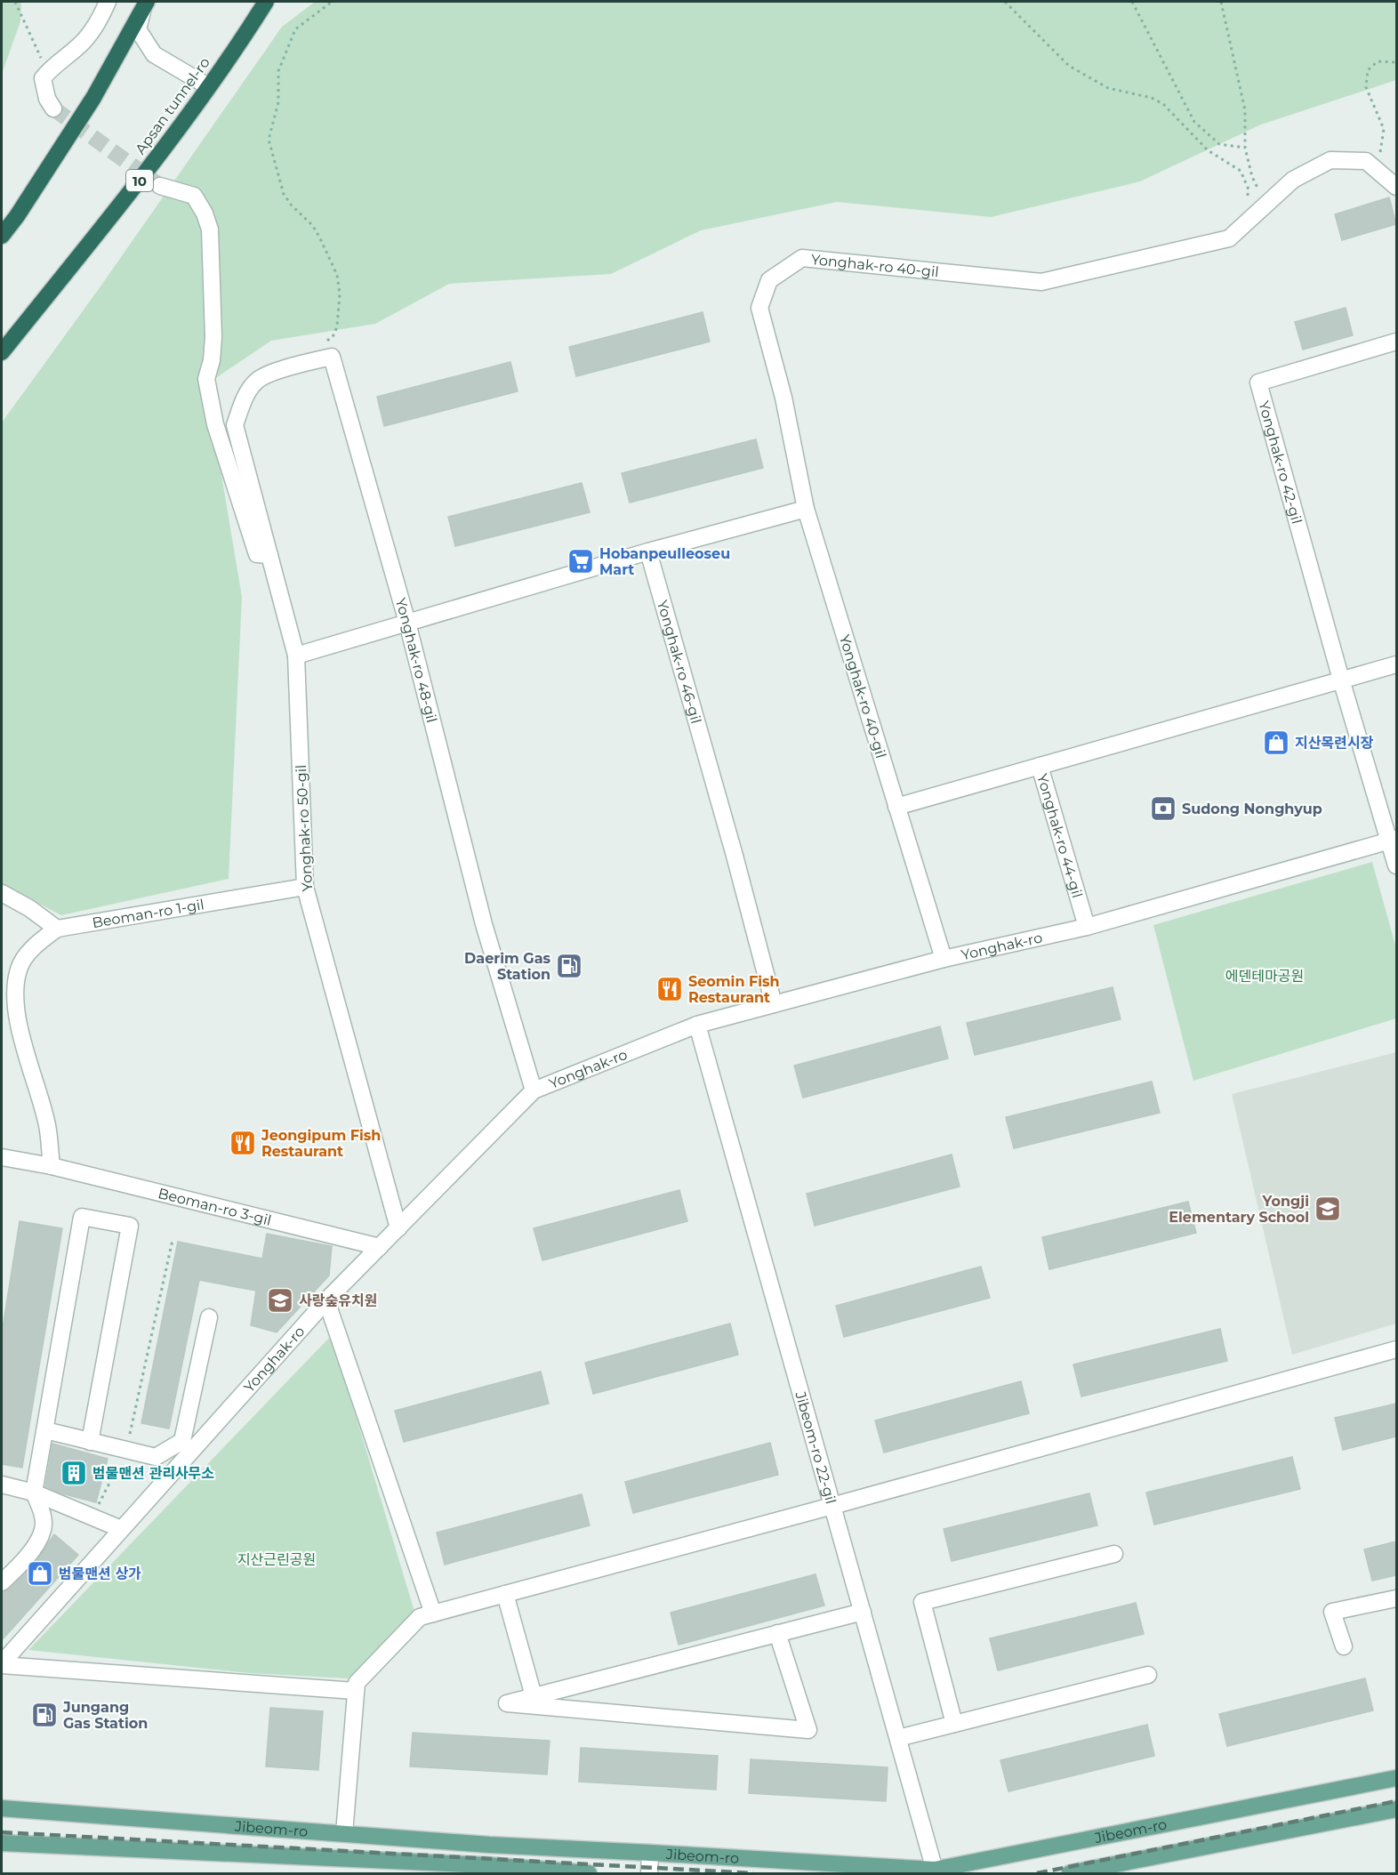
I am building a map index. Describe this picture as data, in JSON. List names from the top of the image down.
{
  "streets": {
    "highway": ["Apsan tunnel-ro", "10"],
    "main road": ["Jibeom-ro"],
    "street": [
      "Yonghak-ro 40-gil",
      "Yonghak-ro 42-gil",
      "Yonghak-ro 48-gil",
      "Yonghak-ro 46-gil",
      "Yonghak-ro 50-gil",
      "Yonghak-ro 44-gil",
      "Beoman-ro 1-gil",
      "Yonghak-ro",
      "Beoman-ro 3-gil",
      "Jibeom-ro 22-gil"
    ]
  },
  "crossings": [
    ["Yonghak-ro 40-gil", "Yonghak-ro 44-gil"],
    ["Yonghak-ro 40-gil", "Yonghak-ro"],
    ["Yonghak-ro 42-gil", "Yonghak-ro"],
    ["Yonghak-ro 48-gil", "Yonghak-ro 50-gil"],
    ["Yonghak-ro 48-gil", "Yonghak-ro"],
    ["Yonghak-ro 46-gil", "Yonghak-ro"],
    ["Yonghak-ro 50-gil", "Beoman-ro 1-gil"],
    ["Yonghak-ro 50-gil", "Yonghak-ro"],
    ["Yonghak-ro 44-gil", "Yonghak-ro"],
    ["Yonghak-ro", "Beoman-ro 3-gil"],
    ["Yonghak-ro", "Jibeom-ro 22-gil"],
    ["Jibeom-ro 22-gil", "Jibeom-ro"]
  ],
  "parks": ["에덴테마공원", "지산근린공원"],
  "places": {
    "supermarket": ["Hobanpeulleoseu Mart"],
    "shop": ["지산목련시장", "범물맨션 상가"],
    "bank": ["Sudong Nonghyup"],
    "fuel station": ["Daerim Gas Station", "Jungang Gas Station"],
    "restaurant": ["Seomin Fish Restaurant", "Jeongipum Fish Restaurant"],
    "school or university": ["Yongji Elementary School", "사랑숲유치원"],
    "building": ["범물맨션 관리사무소"]
  }
}
